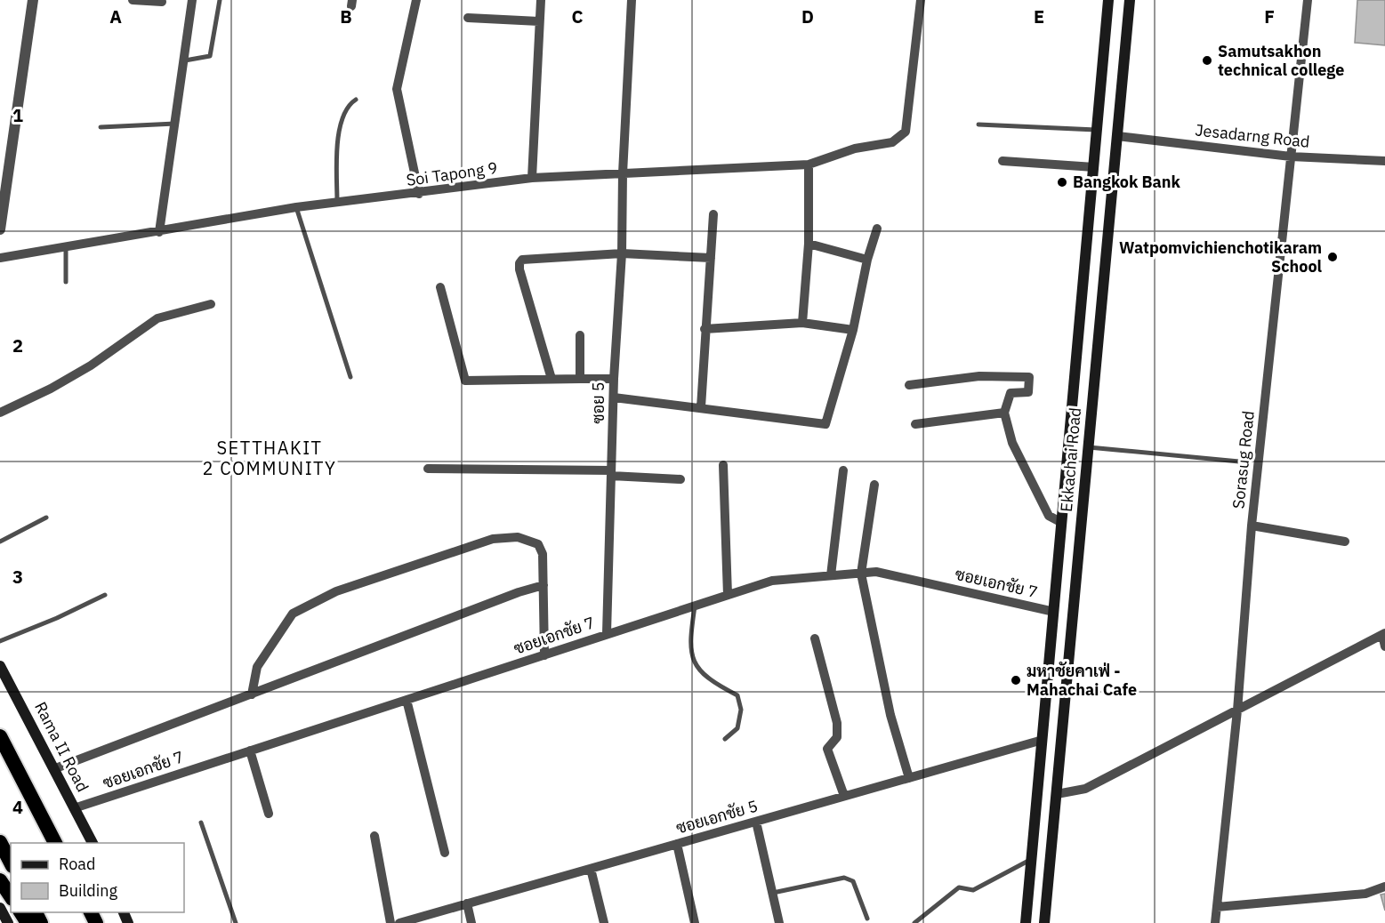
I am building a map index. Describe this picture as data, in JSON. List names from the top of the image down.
{
  "streets": {
    "main road": ["Ekkachai Road", "Rama II Road"],
    "street": [
      "Jesadarng Road",
      "Soi Tapong 9",
      "ซอย 5",
      "Sorasug Road",
      "ซอยเอกชัย 7",
      "ซอยเอกชัย 5"
    ]
  },
  "crossings": [
    ["Jesadarng Road", "Ekkachai Road"],
    ["Jesadarng Road", "Sorasug Road"],
    ["Soi Tapong 9", "ซอย 5"],
    ["ซอย 5", "ซอยเอกชัย 7"],
    ["Ekkachai Road", "ซอยเอกชัย 7"],
    ["Ekkachai Road", "ซอยเอกชัย 5"],
    ["ซอยเอกชัย 7", "Rama II Road"]
  ],
  "districts": ["SETTHAKIT 2 COMMUNITY"],
  "places": [
    "Samutsakhon technical college",
    "Bangkok Bank",
    "Watpomvichienchotikaram School",
    "มหาชัยคาเฟ่ - Mahachai Cafe"
  ],
  "legend": ["Road", "Building"],
  "grid": {
    "columns": [
      "A",
      "B",
      "C",
      "D",
      "E",
      "F"
    ],
    "rows": [
      "1",
      "2",
      "3",
      "4"
    ]
  }
}
